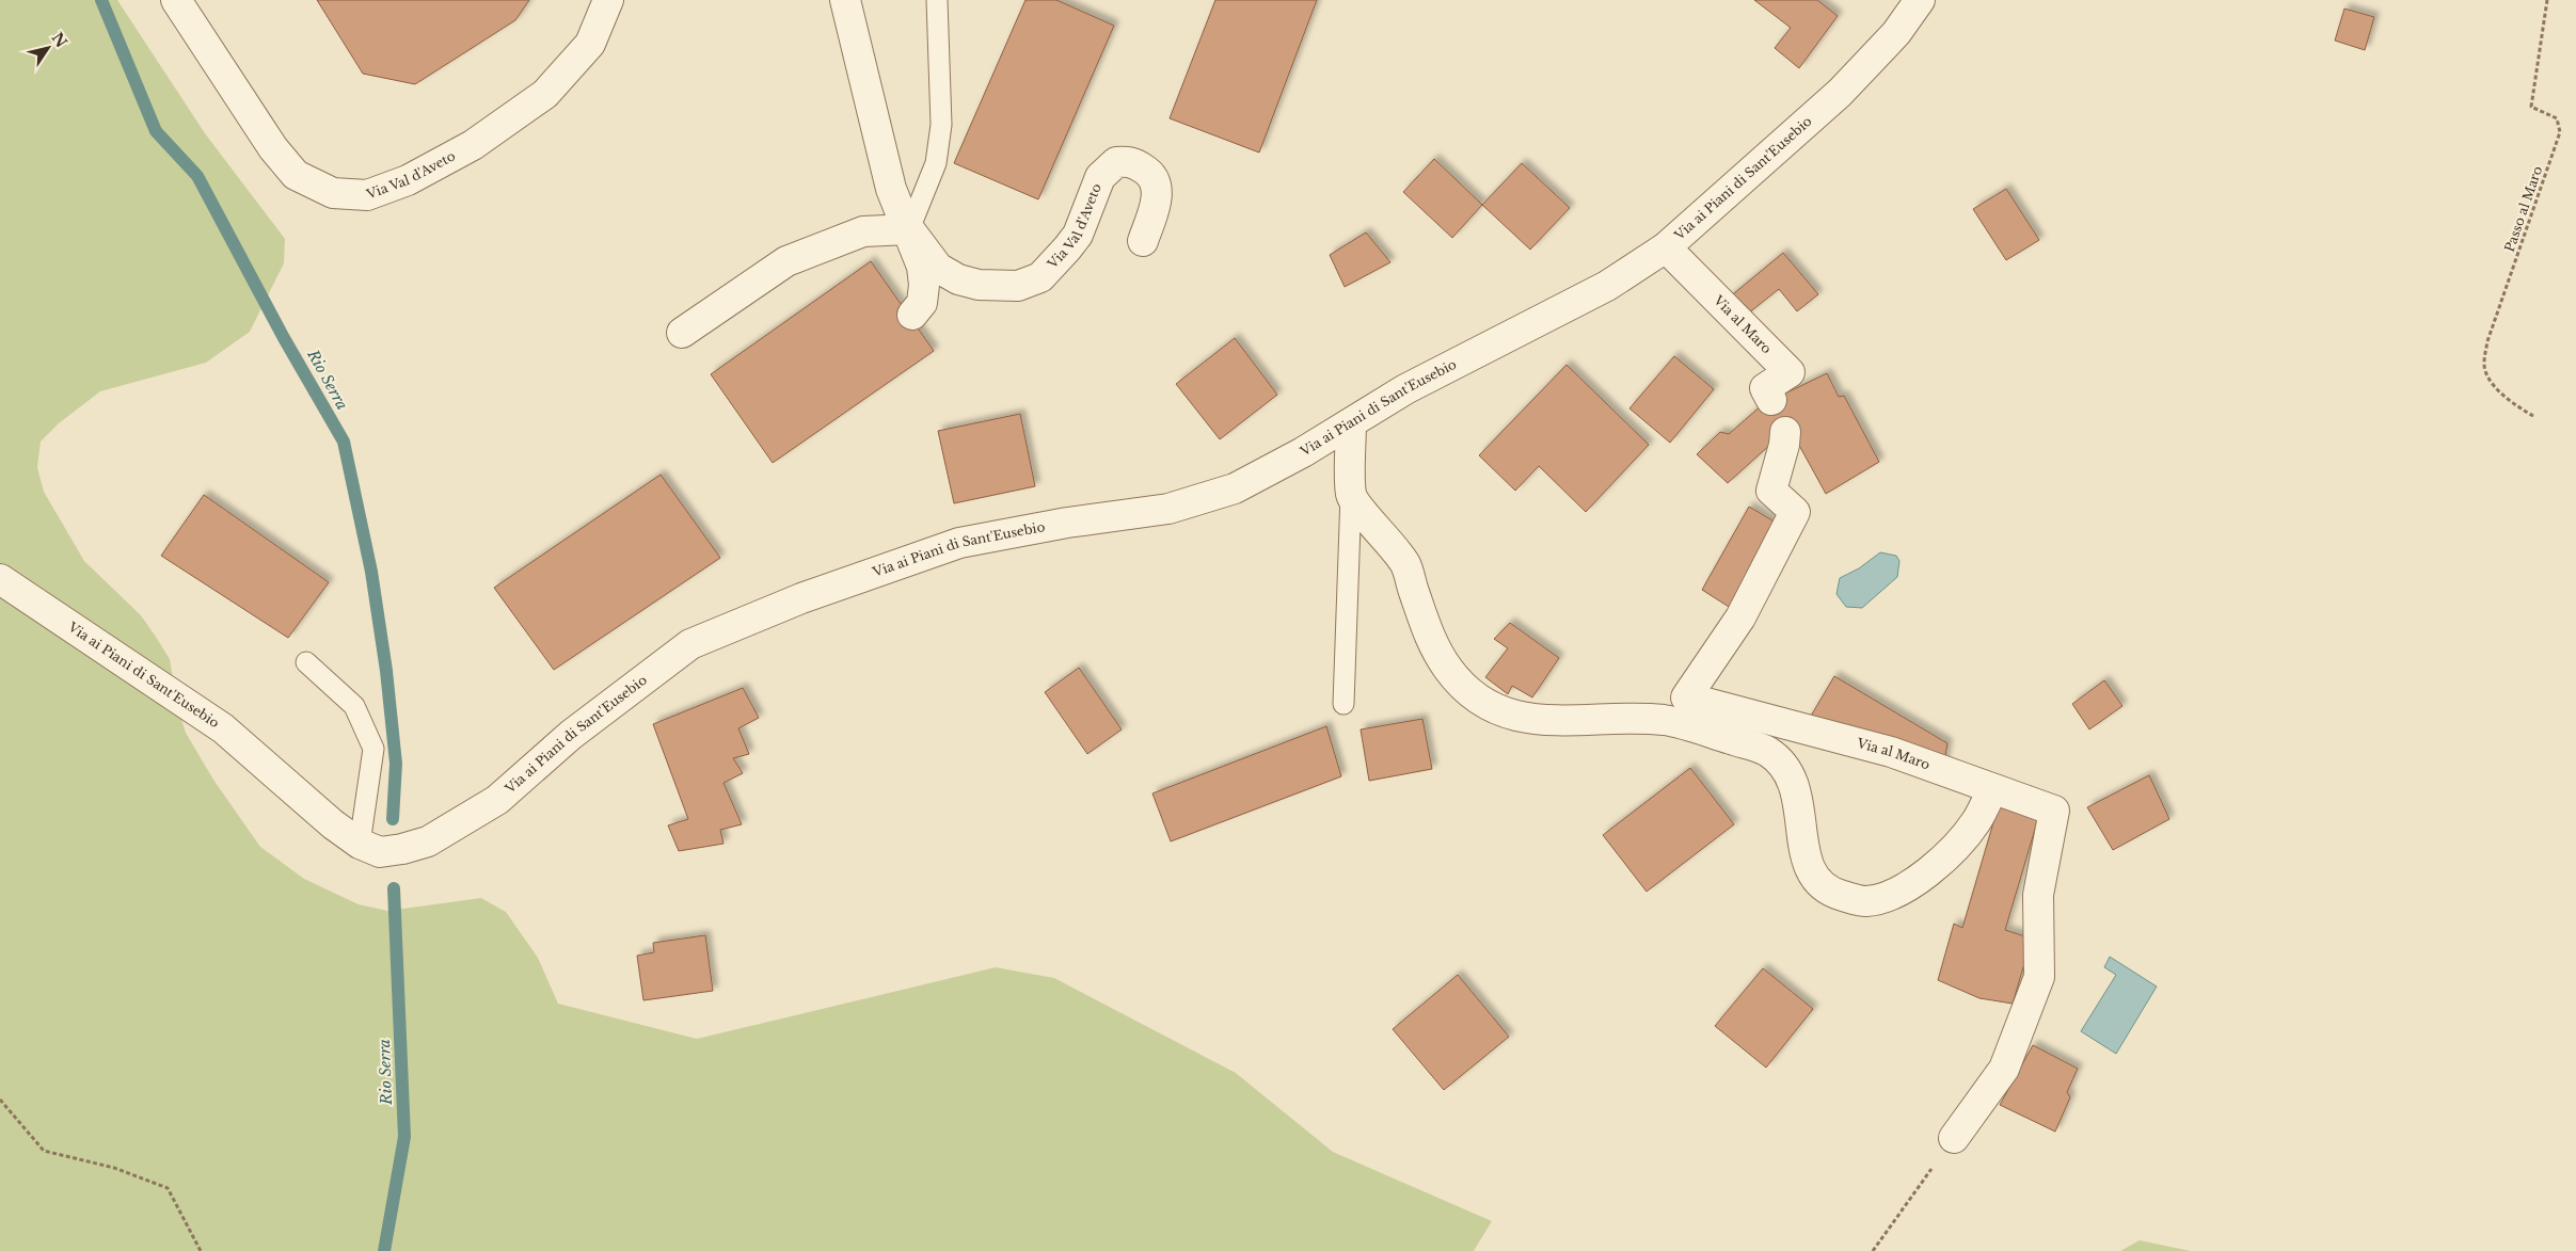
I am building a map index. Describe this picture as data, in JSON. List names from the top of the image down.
{
  "streets": {
    "street": ["Via Val d'Aveto", "Via ai Piani di Sant'Eusebio", "Via al Maro"],
    "path": ["Passo al Maro"]
  },
  "crossings": [
    ["Via ai Piani di Sant'Eusebio", "Via al Maro"]
  ],
  "water": ["Rio Serra"],
  "north": "top right"
}
